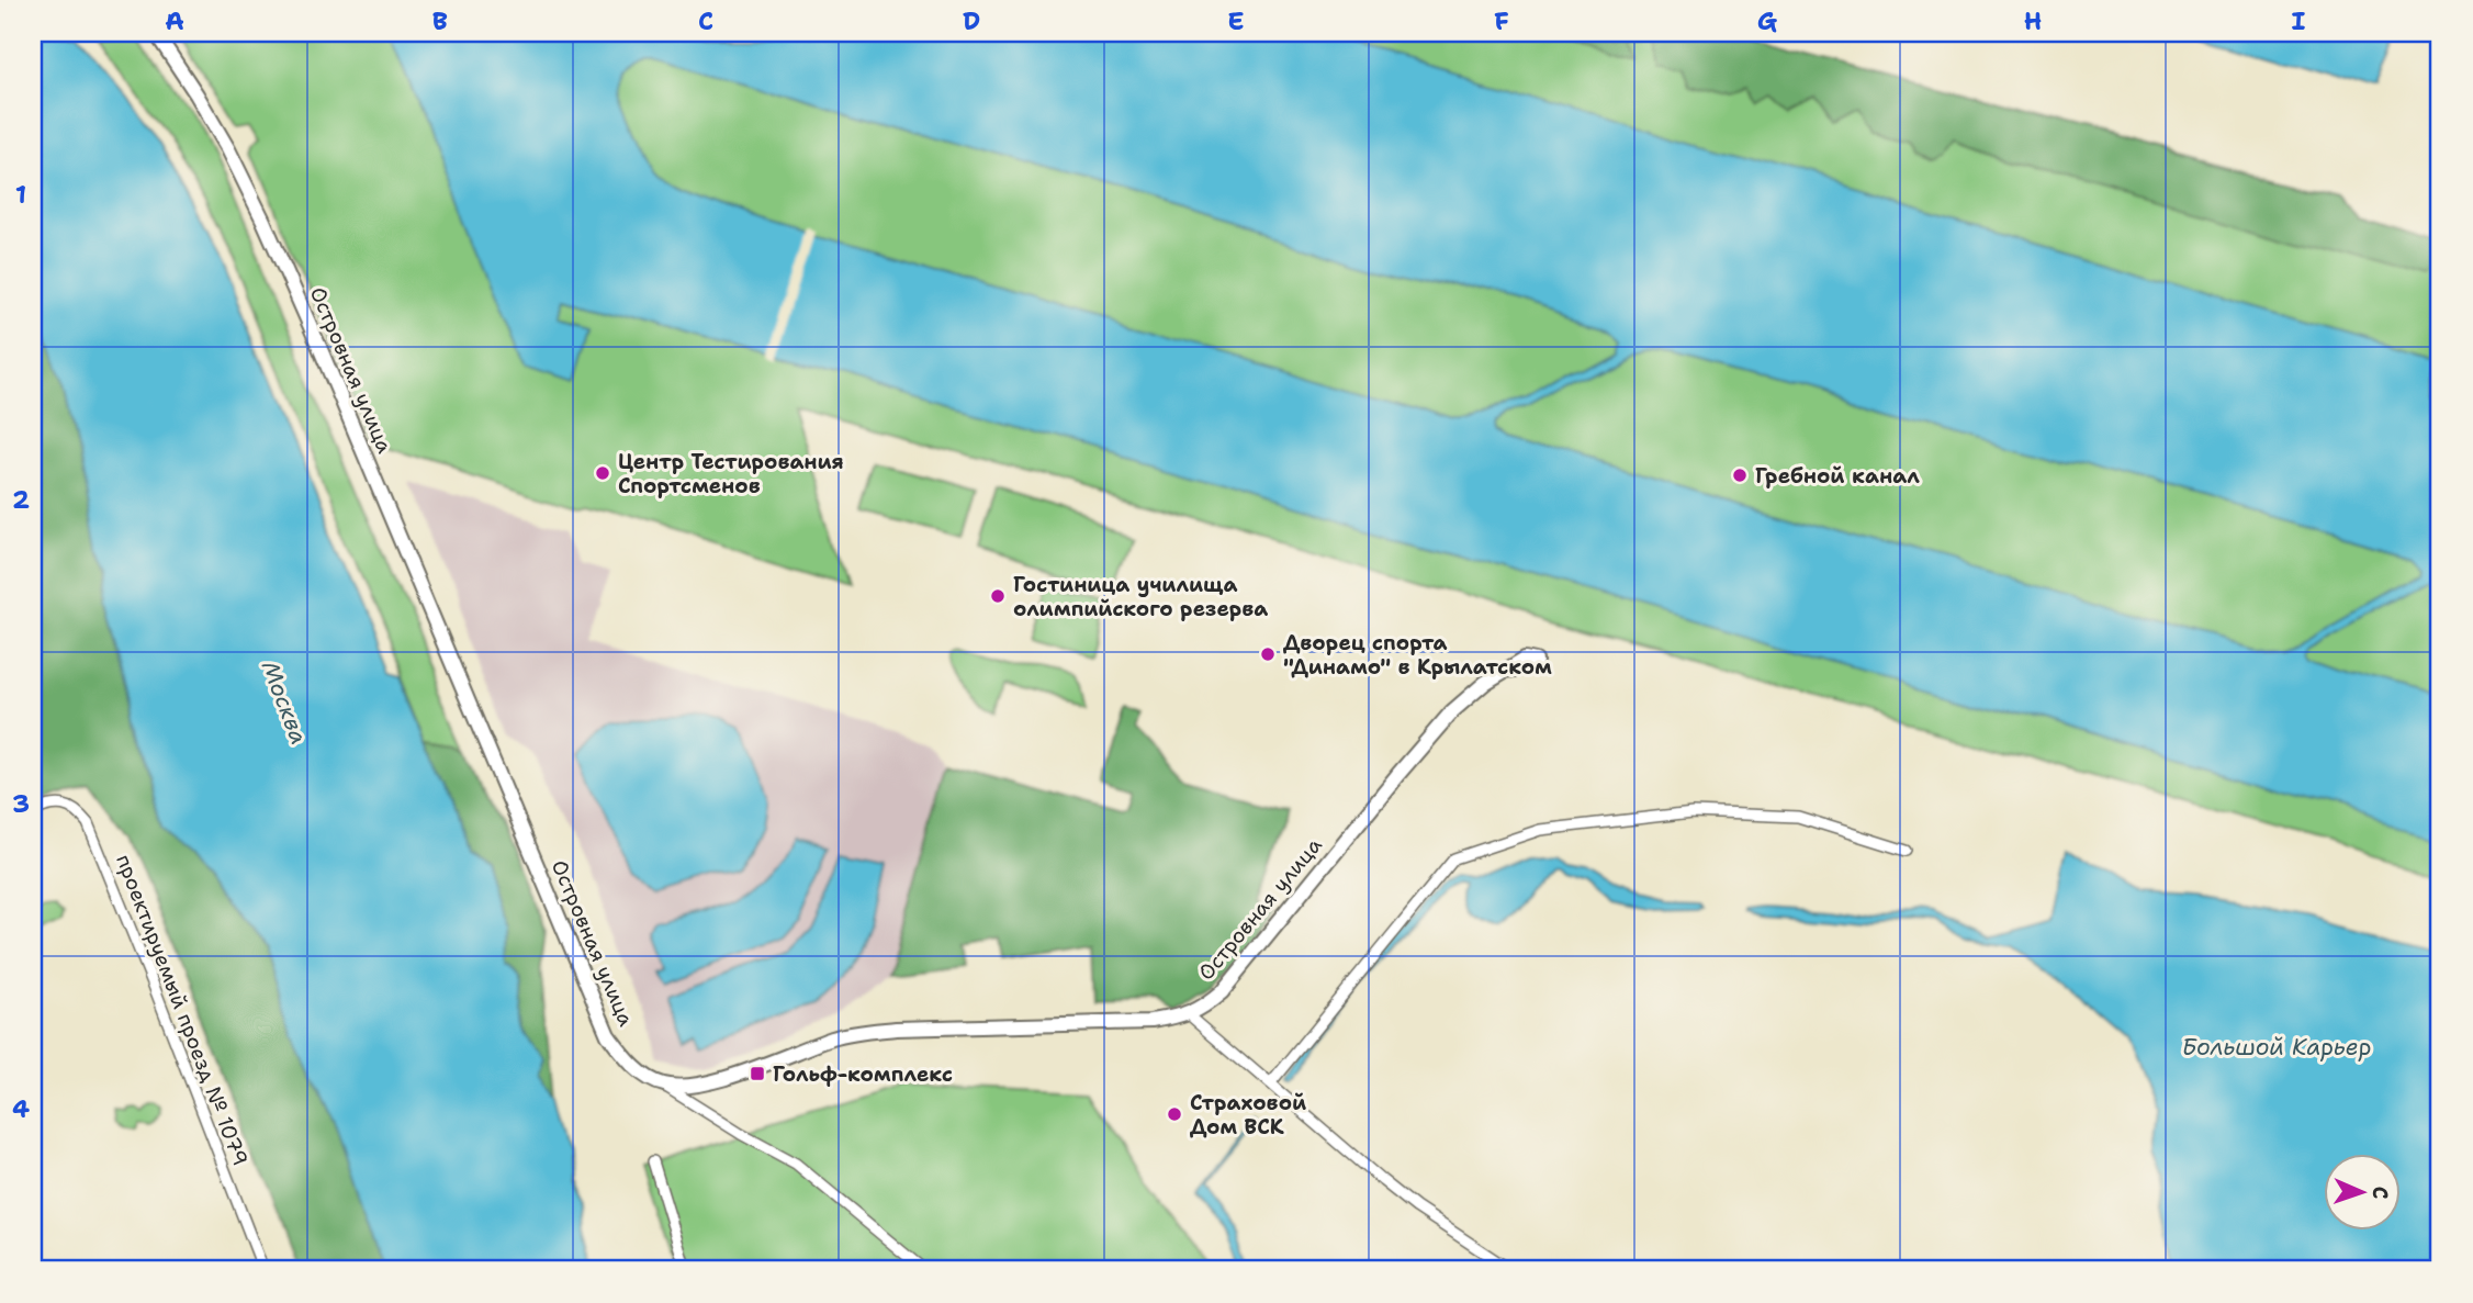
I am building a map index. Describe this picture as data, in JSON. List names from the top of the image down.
{
  "streets": {
    "street": ["Островная улица", "проектируемый проезд № 1079"]
  },
  "water": ["Москва", "Большой Карьер"],
  "places": {
    "other": [
      "Центр Тестирования Спортсменов",
      "Гребной канал",
      "Гостиница училища олимпийского резерва",
      "Дворец спорта \"Динамо\" в Крылатском",
      "Страховой Дом ВСК"
    ],
    "transit": ["Гольф-комплекс"]
  },
  "north": "right",
  "grid": {
    "columns": [
      "A",
      "B",
      "C",
      "D",
      "E",
      "F",
      "G",
      "H",
      "I"
    ],
    "rows": [
      "1",
      "2",
      "3",
      "4"
    ]
  }
}
